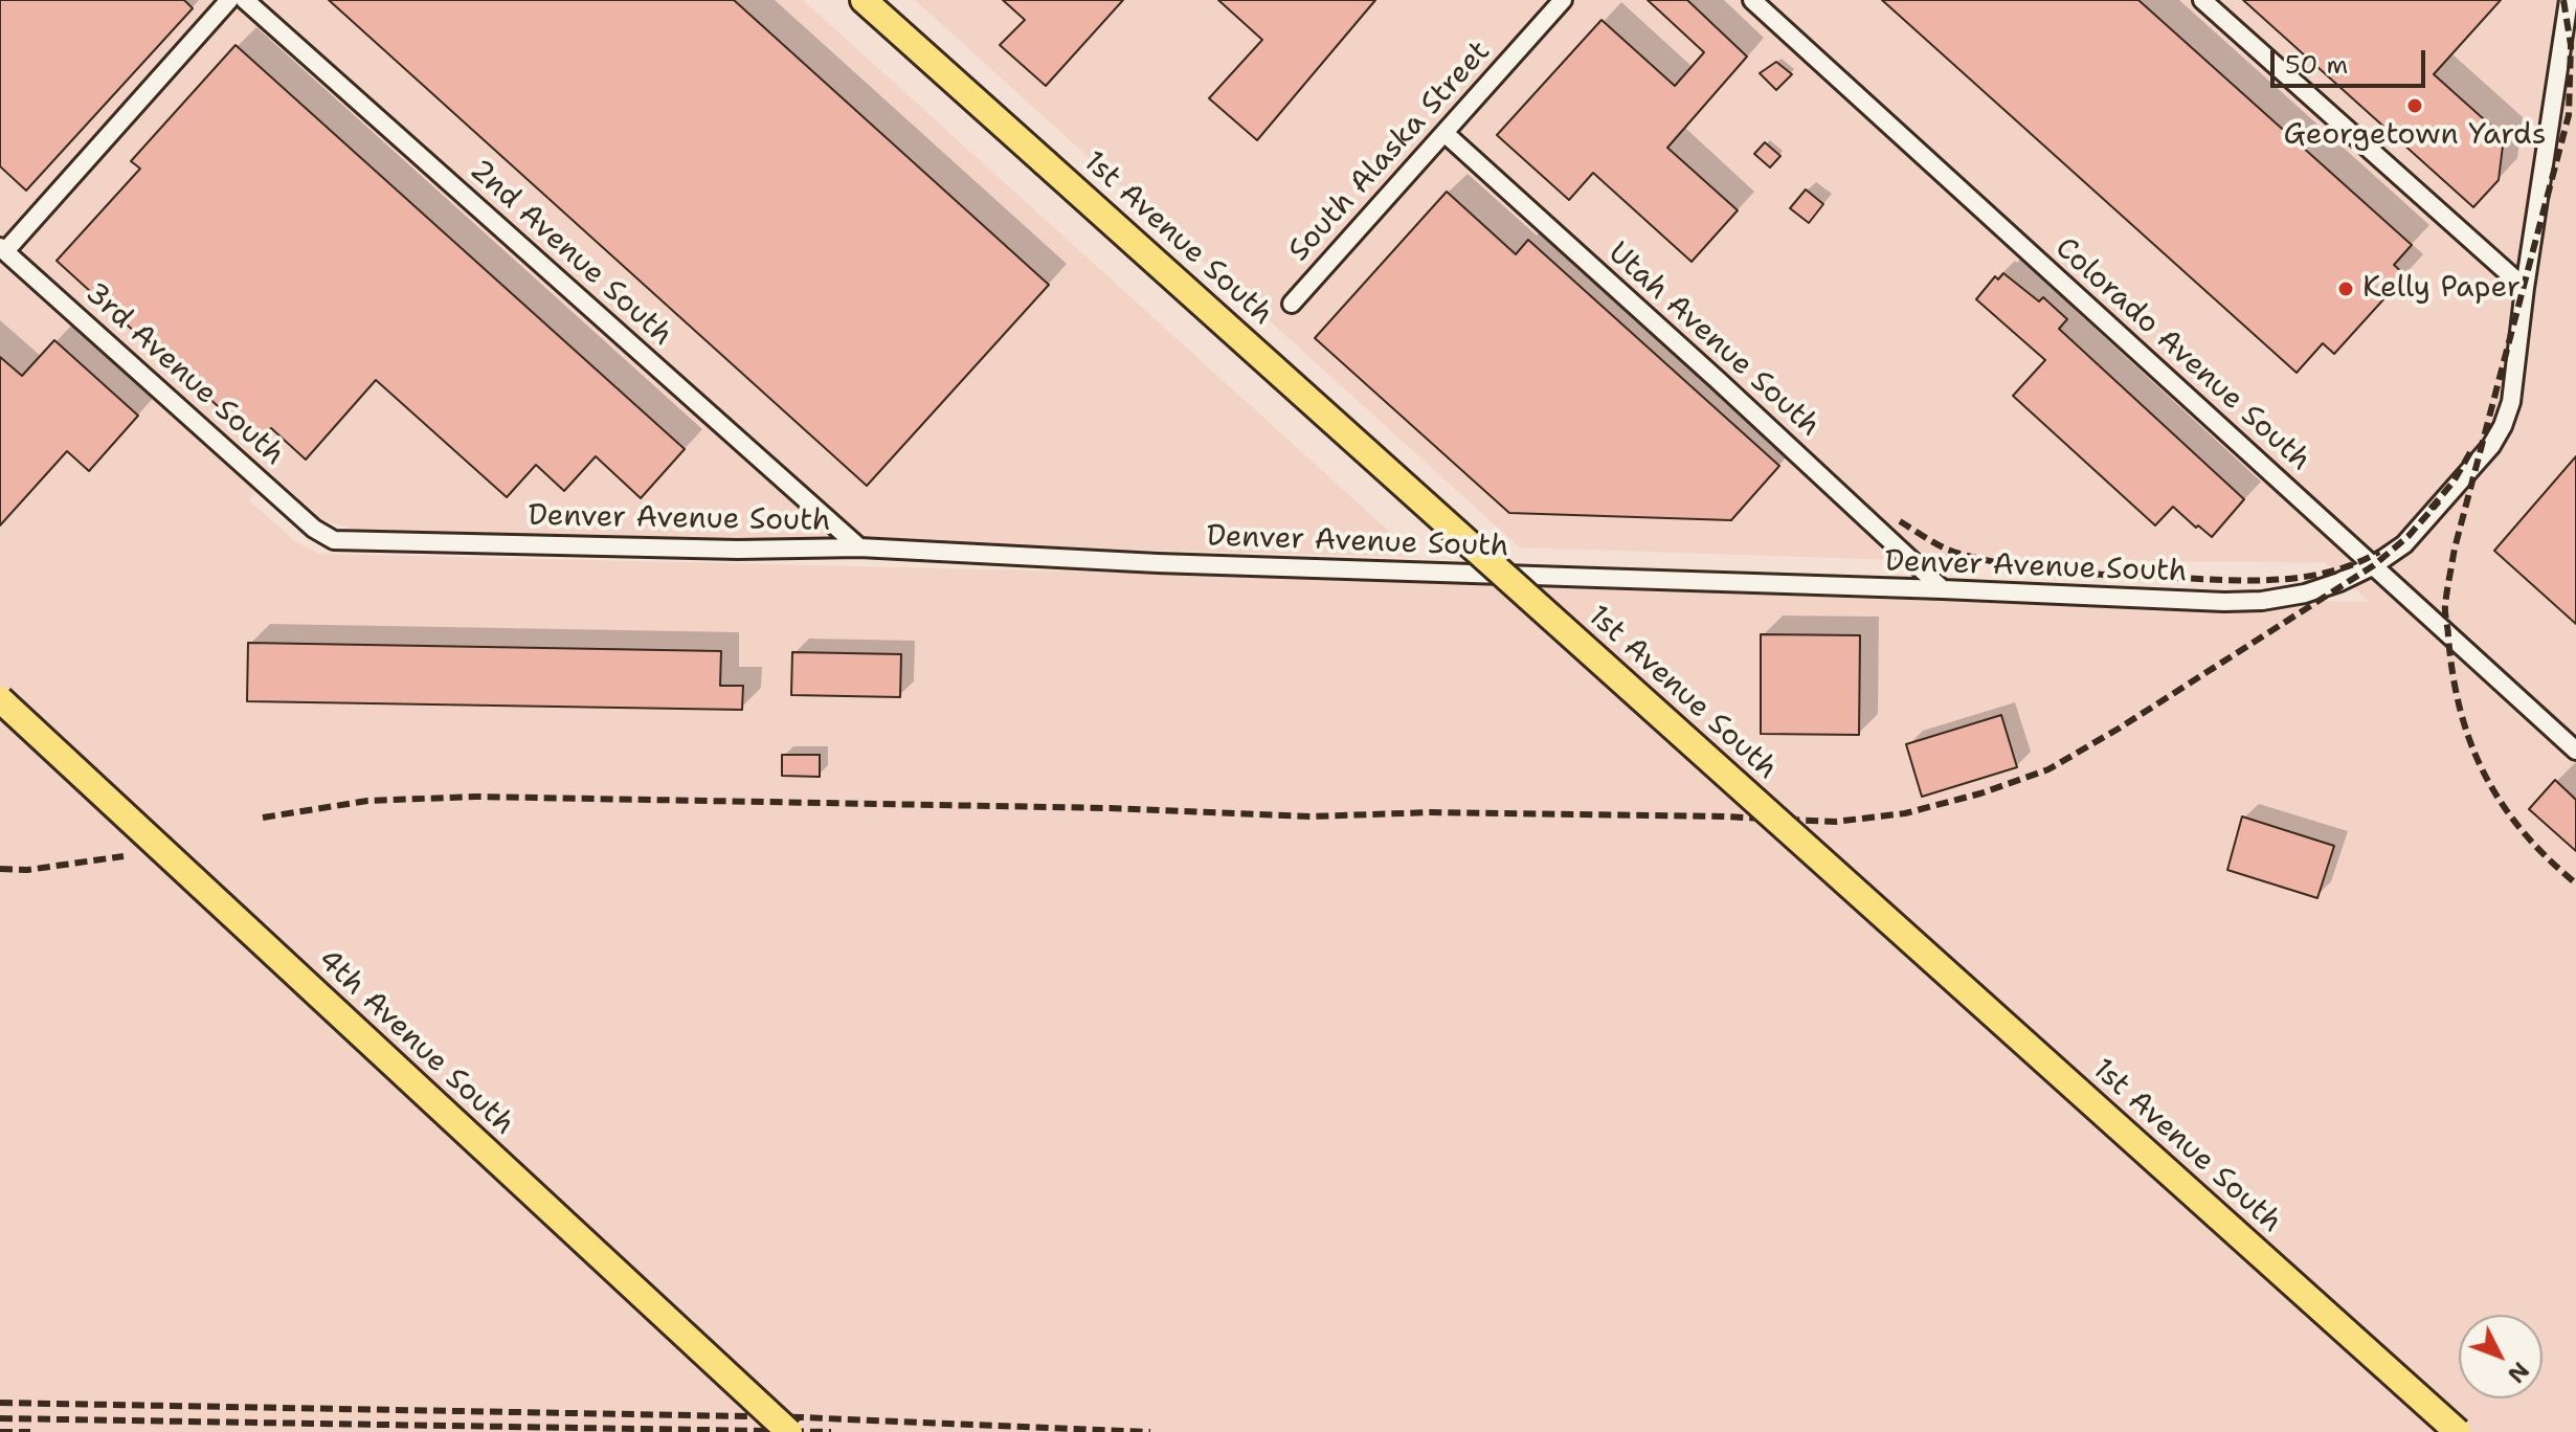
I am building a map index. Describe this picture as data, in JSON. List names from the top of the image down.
{
  "streets": {
    "main road": ["1st Avenue South", "4th Avenue South"],
    "street": [
      "South Alaska Street",
      "2nd Avenue South",
      "Utah Avenue South",
      "Colorado Avenue South",
      "3rd Avenue South",
      "Denver Avenue South"
    ]
  },
  "crossings": [
    ["South Alaska Street", "Utah Avenue South"],
    ["2nd Avenue South", "Denver Avenue South"],
    ["Utah Avenue South", "Denver Avenue South"],
    ["Colorado Avenue South", "Denver Avenue South"],
    ["3rd Avenue South", "Denver Avenue South"]
  ],
  "places": ["Georgetown Yards", "Kelly Paper"],
  "scale_bar": "50 m",
  "north": "bottom right"
}
